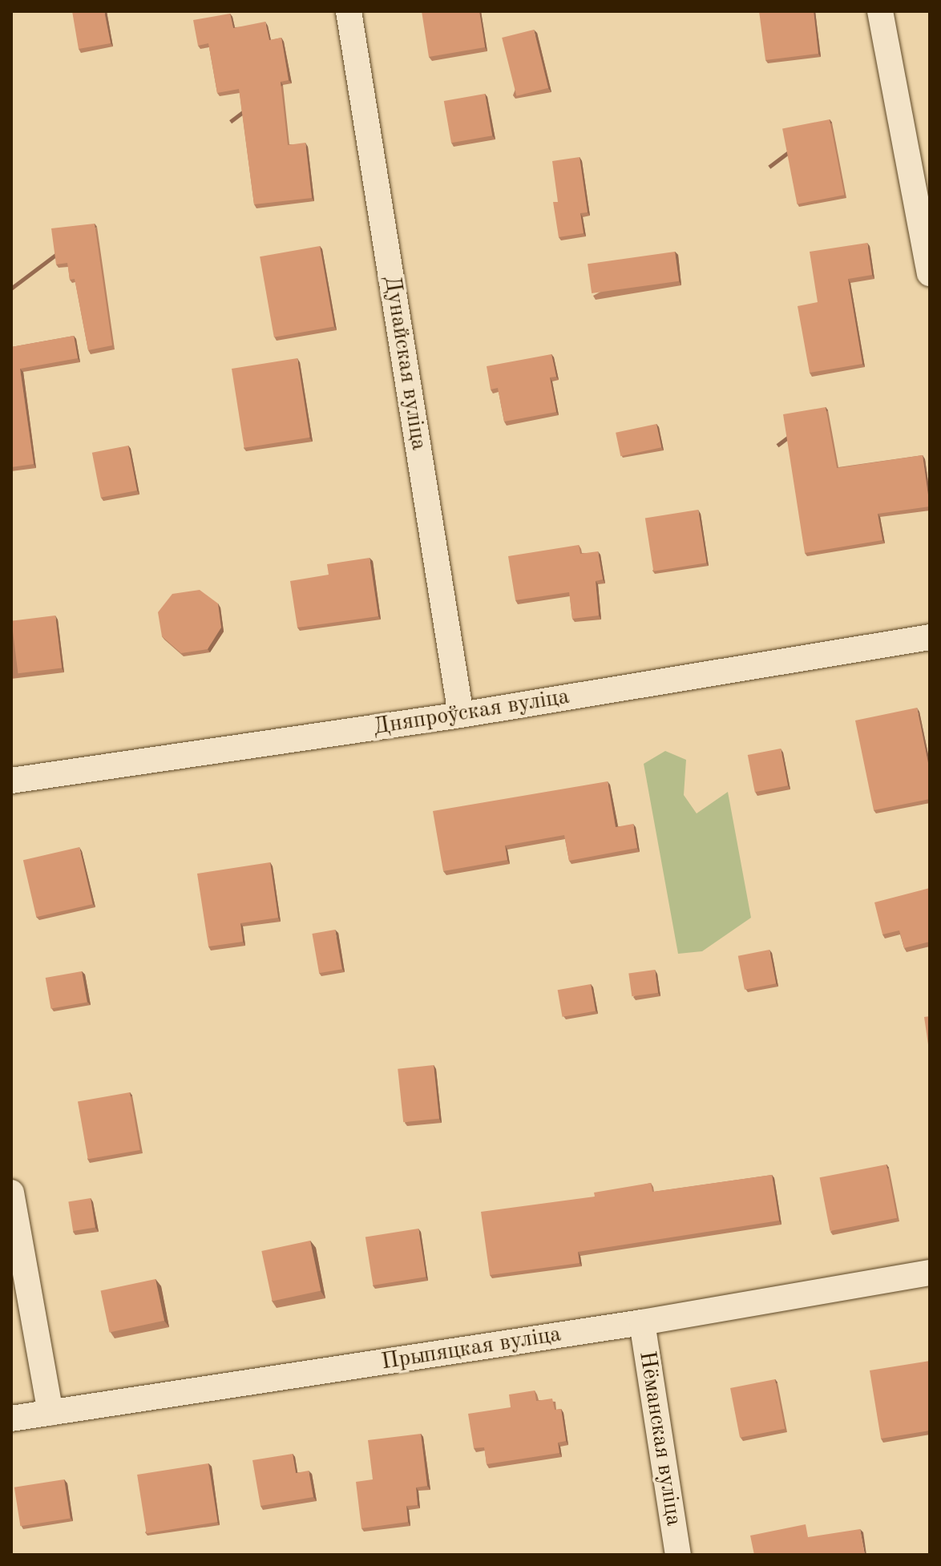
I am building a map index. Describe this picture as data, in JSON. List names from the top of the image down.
{
  "streets": {
    "street": [
      "Дунайская вуліца",
      "Дняпроўская вуліца",
      "Прыпяцкая вуліца",
      "Нёманская вуліца"
    ]
  },
  "crossings": [
    ["Дунайская вуліца", "Дняпроўская вуліца"],
    ["Прыпяцкая вуліца", "Нёманская вуліца"]
  ]
}
